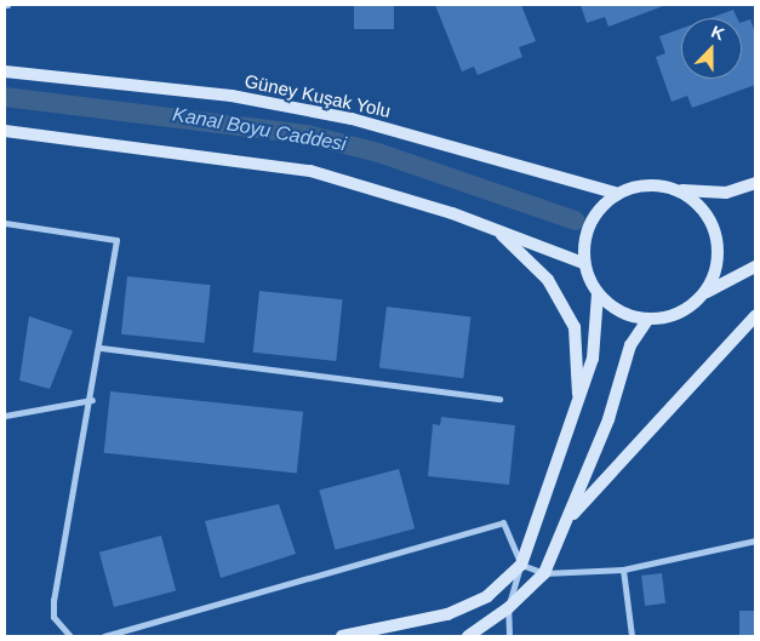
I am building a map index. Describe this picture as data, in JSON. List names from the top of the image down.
{
  "streets": {
    "main road": ["Güney Kuşak Yolu"]
  },
  "water": ["Kanal Boyu Caddesi"],
  "north": "top"
}
